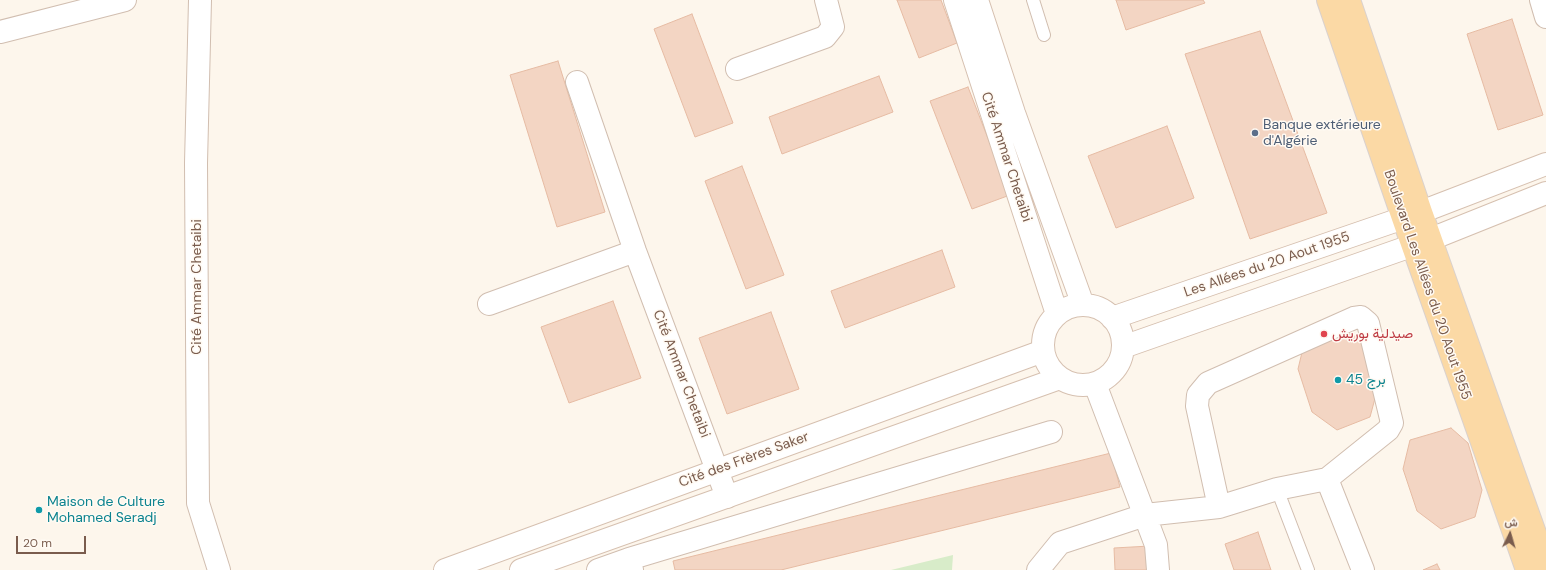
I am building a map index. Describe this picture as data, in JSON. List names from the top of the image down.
{
  "streets": {
    "main road": ["Boulevard Les Allées du 20 Aout 1955"],
    "street": ["Cité Ammar Chetaibi", "Les Allées du 20 Aout 1955", "Cité des Frères Saker"]
  },
  "crossings": [
    ["Cité Ammar Chetaibi", "Les Allées du 20 Aout 1955"],
    ["Cité Ammar Chetaibi", "Cité des Frères Saker"],
    ["Les Allées du 20 Aout 1955", "Boulevard Les Allées du 20 Aout 1955"],
    ["Les Allées du 20 Aout 1955", "Cité des Frères Saker"]
  ],
  "places": [
    "Banque extérieure d'Algérie",
    "صيدلية بوريش",
    "برج 45",
    "Maison de Culture Mohamed Seradj"
  ],
  "scale_bar": "20 m",
  "north": "top"
}
